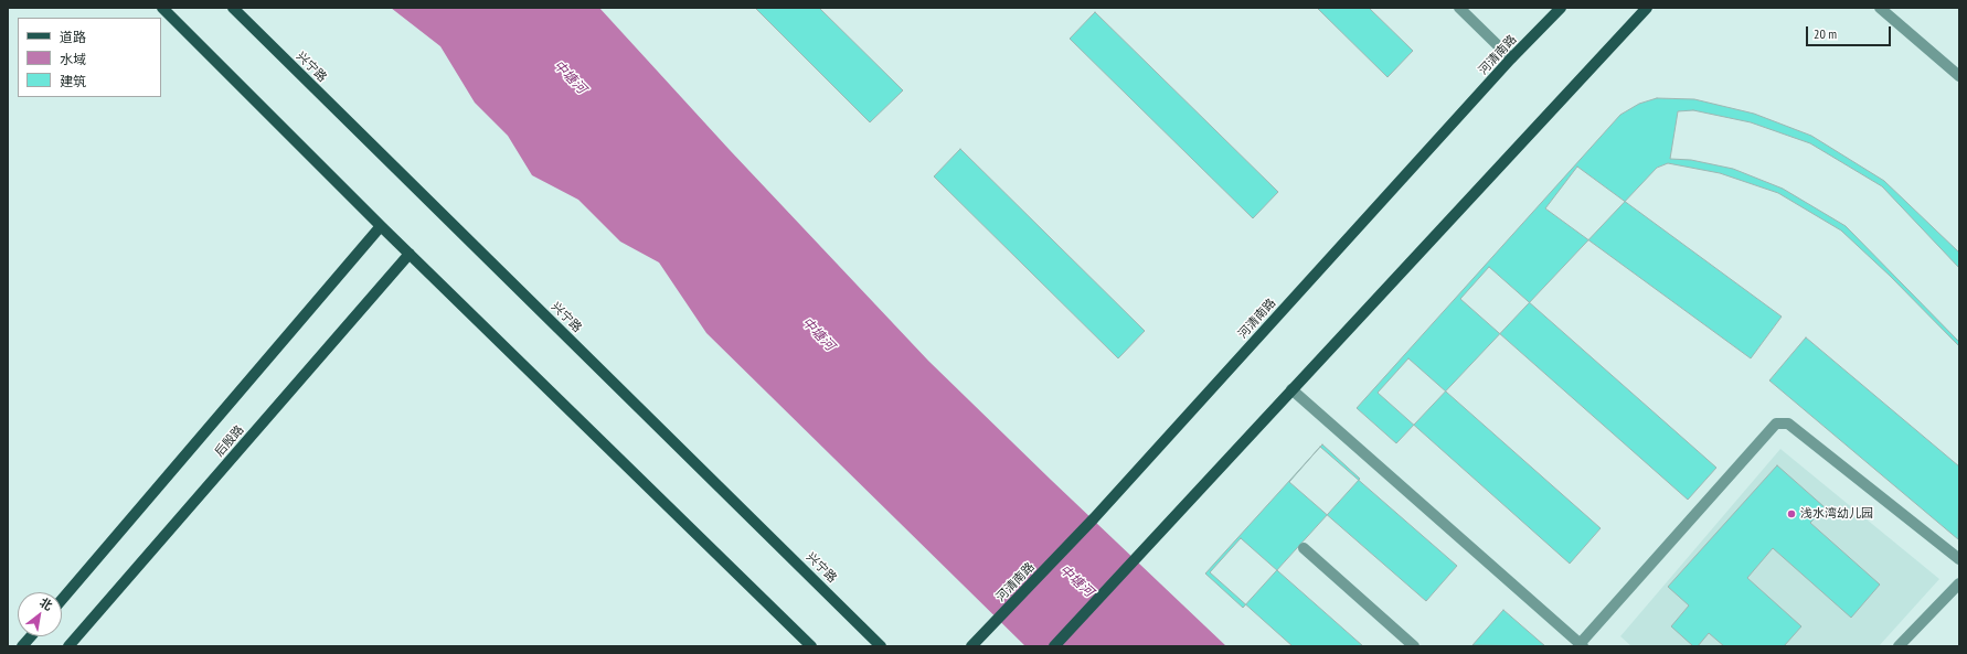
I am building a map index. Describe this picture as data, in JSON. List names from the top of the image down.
{
  "streets": {
    "main road": ["河清南路", "兴宁路", "后殷路"]
  },
  "water": ["中塘河"],
  "places": ["浅水湾幼儿园"],
  "legend": ["道路", "水域", "建筑"],
  "scale_bar": "20 m",
  "north": "top right"
}
